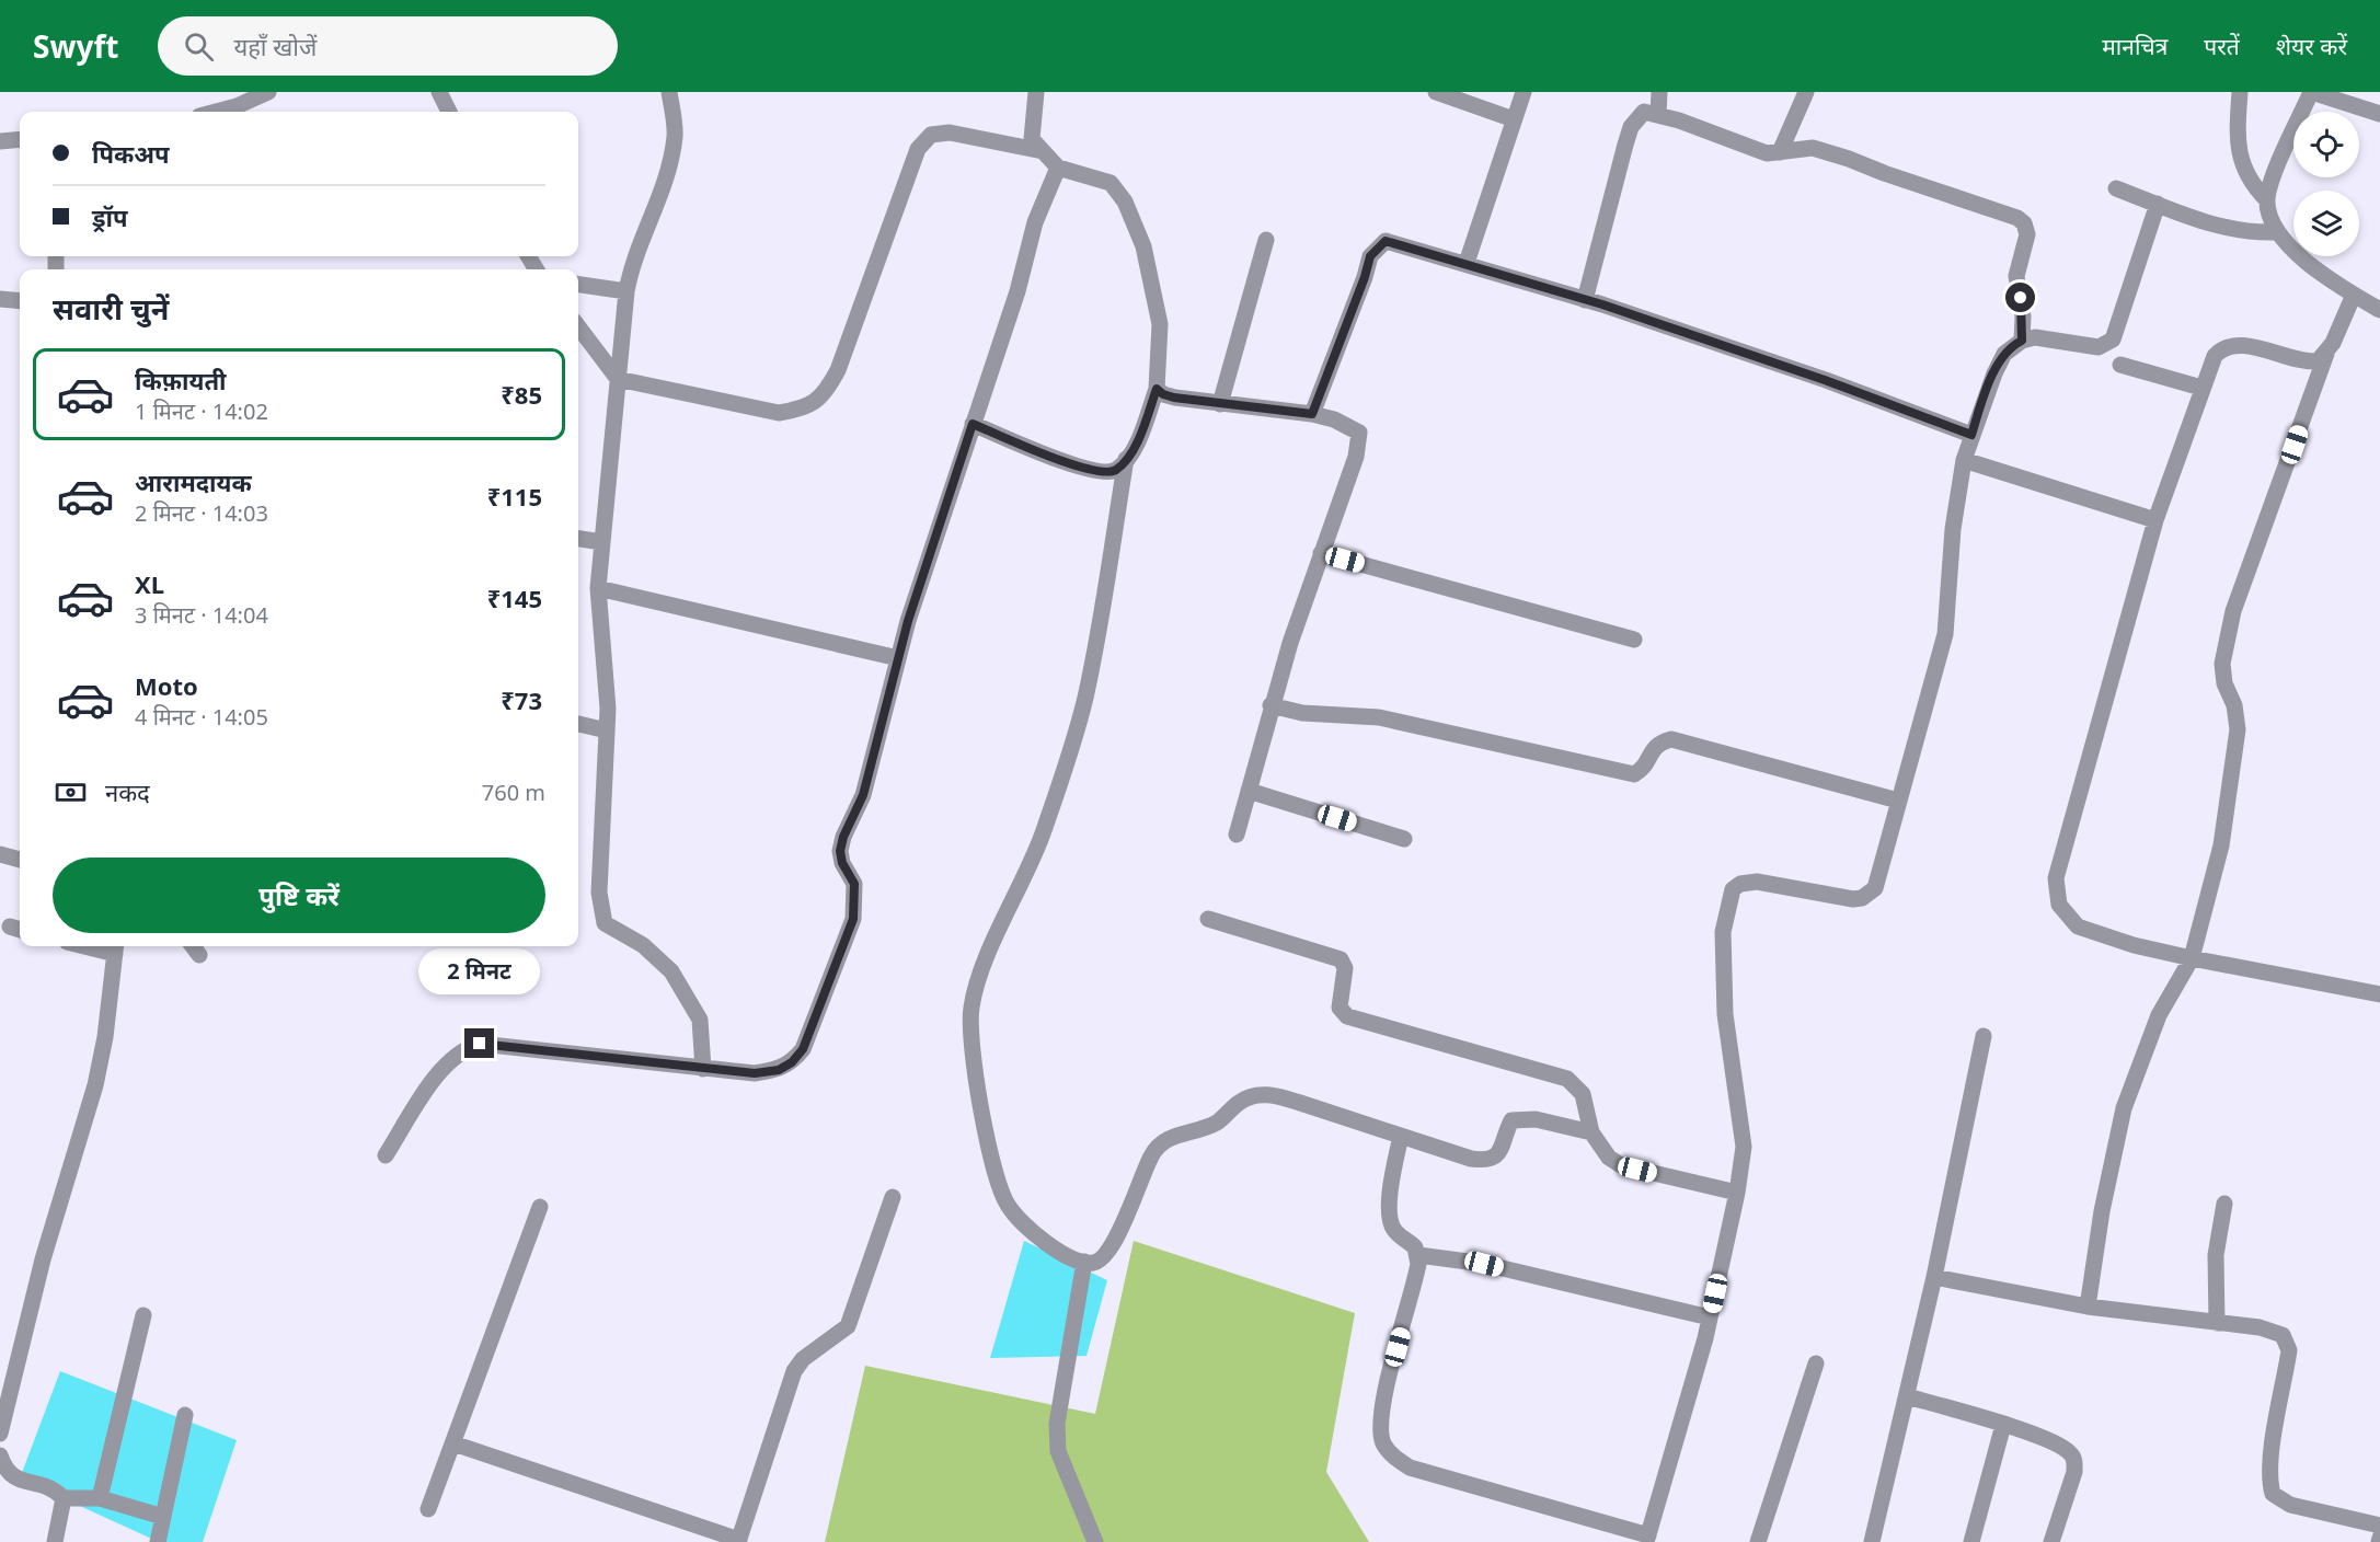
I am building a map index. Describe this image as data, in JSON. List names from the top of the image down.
{
  "page": {
    "header": "Swyft",
    "search": "यहाँ खोजें",
    "nav": ["मानचित्र", "परतें", "शेयर करें"],
    "banner": ["पिकअप", "ड्रॉप"],
    "heading": "सवारी चुनें",
    "list": [
      {
        "name": "किफ़ायती",
        "note": "1 मिनट · 14:02",
        "value": "₹85"
      },
      {
        "name": "आरामदायक",
        "note": "2 मिनट · 14:03",
        "value": "₹115"
      },
      {
        "name": "XL",
        "note": "3 मिनट · 14:04",
        "value": "₹145"
      },
      {
        "name": "Moto",
        "note": "4 मिनट · 14:05",
        "value": "₹73"
      }
    ],
    "pay": ["नकद", "760 m"],
    "buttons": "पुष्टि करें",
    "bubble": "2 मिनट"
  }
}
